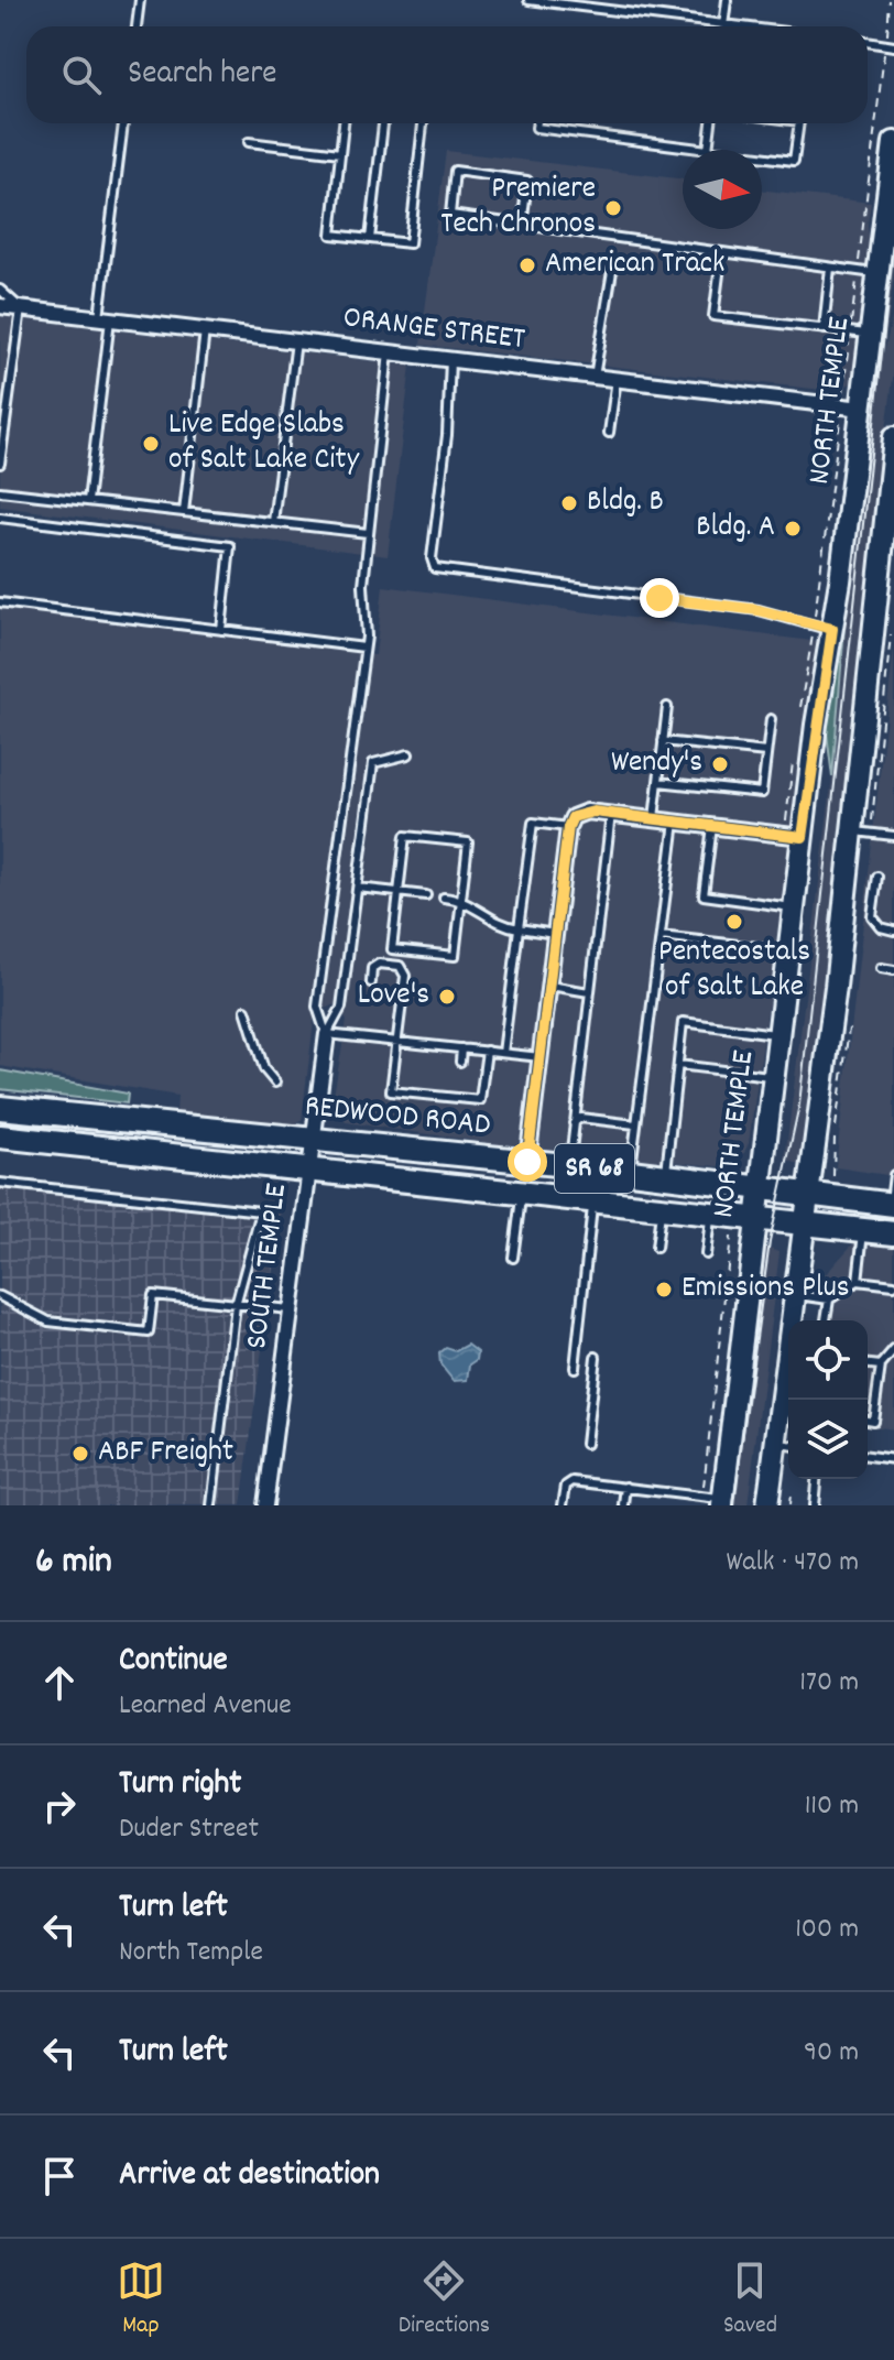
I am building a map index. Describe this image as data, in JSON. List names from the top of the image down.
{
  "streets": {
    "main road": ["NORTH TEMPLE", "REDWOOD ROAD", "SR 68"],
    "street": ["ORANGE STREET", "SOUTH TEMPLE"]
  },
  "crossings": [
    ["ORANGE STREET", "NORTH TEMPLE"],
    ["NORTH TEMPLE", "REDWOOD ROAD"],
    ["REDWOOD ROAD", "SOUTH TEMPLE"]
  ],
  "places": [
    "Premiere Tech Chronos",
    "American Track",
    "Live Edge Slabs of Salt Lake City",
    "Bldg. B",
    "Bldg. A",
    "Wendy's",
    "Pentecostals of Salt Lake",
    "Love's",
    "Emissions Plus",
    "ABF Freight"
  ],
  "north": "right",
  "page": {
    "search": "Search here",
    "heading": ["6 min", "Walk · 470 m"],
    "list": [
      ["Continue", "Learned Avenue", "170 m"],
      ["Turn right", "Duder Street", "110 m"],
      ["Turn left", "North Temple", "100 m"],
      ["Turn left", "90 m"],
      "Arrive at destination"
    ],
    "nav": ["Map", "Directions", "Saved"]
  }
}
